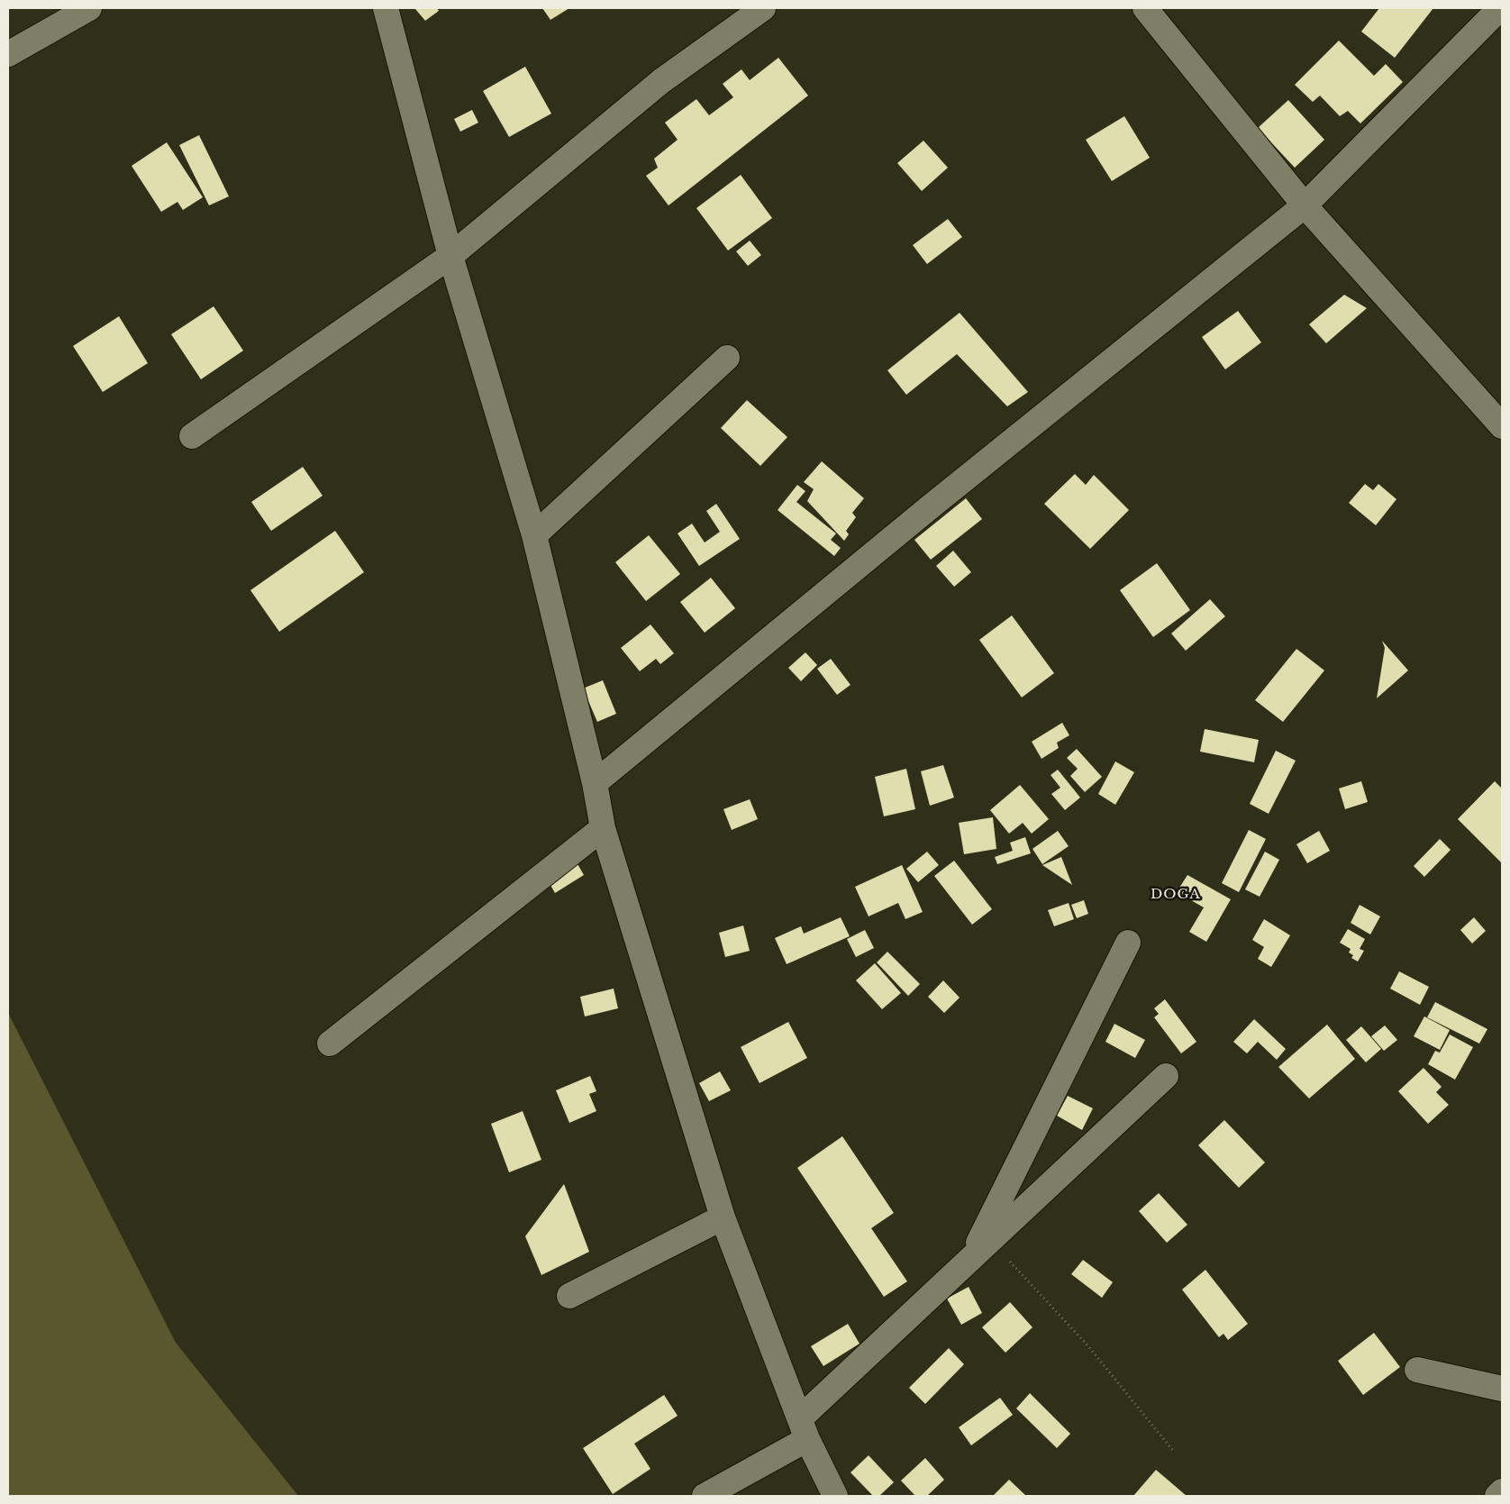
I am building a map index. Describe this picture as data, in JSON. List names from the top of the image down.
{
  "districts": ["DOGA"]
}
